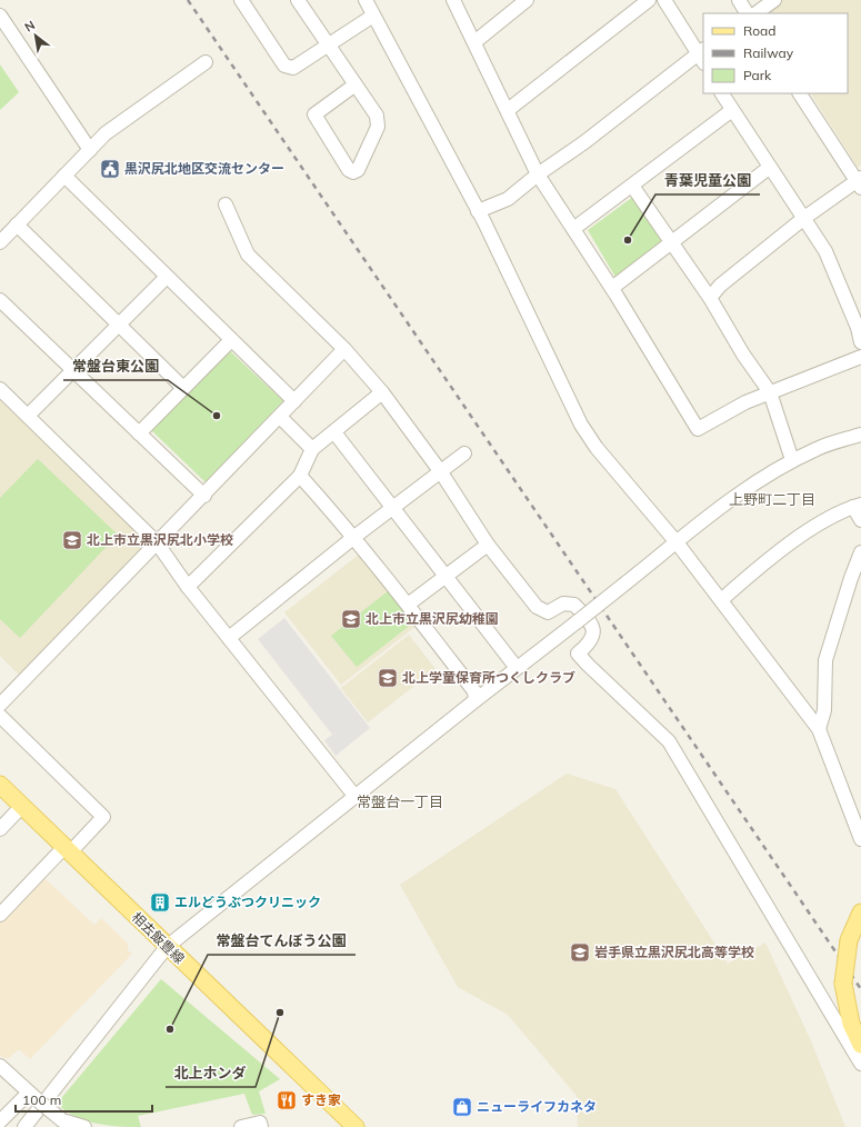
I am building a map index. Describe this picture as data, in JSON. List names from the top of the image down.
{
  "streets": {
    "main road": ["相去飯豊線"]
  },
  "districts": ["上野町二丁目", "常盤台一丁目"],
  "places": {
    "public building": ["黒沢尻北地区交流センター"],
    "other": [
      "青葉児童公園",
      "常盤台東公園",
      "北上ホンダ",
      "常盤台てんぼう公園"
    ],
    "school or university": [
      "北上市立黒沢尻北小学校",
      "北上市立黒沢尻幼稚園",
      "北上学童保育所つくしクラブ",
      "岩手県立黒沢尻北高等学校"
    ],
    "building": ["エルどうぶつクリニック"],
    "restaurant": ["すき家"],
    "shop": ["ニューライフカネタ"]
  },
  "legend": ["Road", "Railway", "Park"],
  "scale_bar": "100 m",
  "north": "top left"
}
